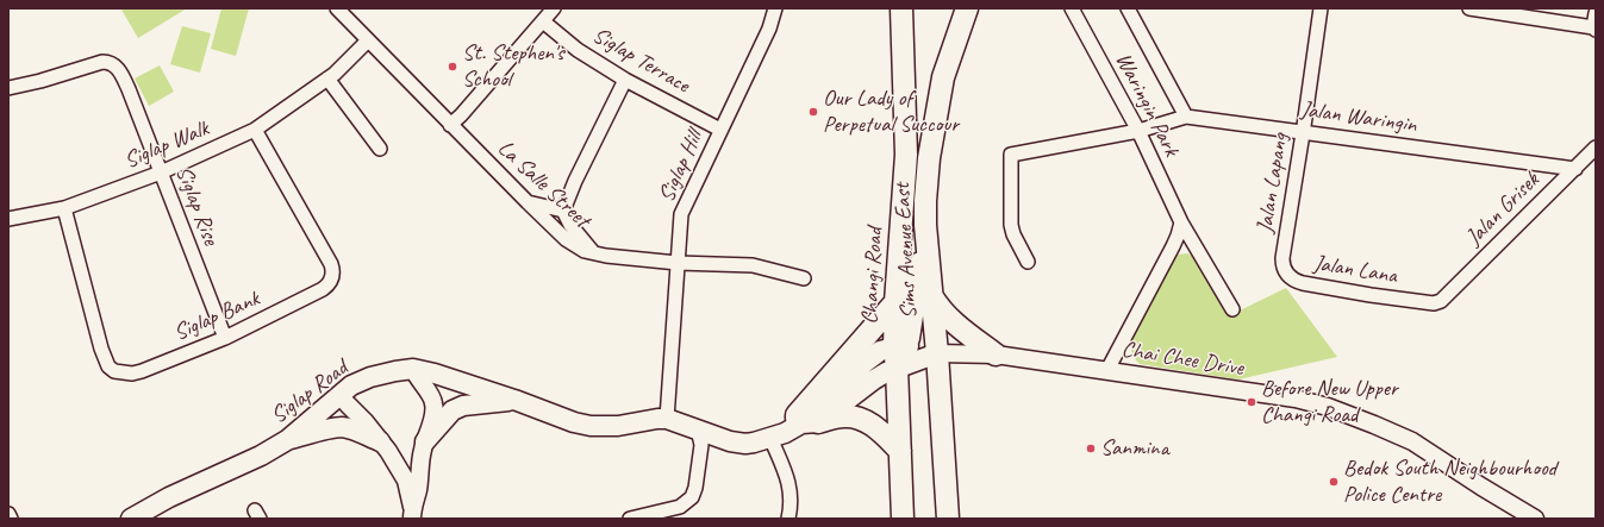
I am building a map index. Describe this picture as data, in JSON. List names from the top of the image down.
{
  "streets": {
    "main road": ["Sims Avenue East", "Changi Road", "Siglap Road"],
    "street": [
      "Siglap Terrace",
      "Waringin Park",
      "Jalan Waringin",
      "Siglap Walk",
      "Siglap Hill",
      "Jalan Lapang",
      "La Salle Street",
      "Siglap Rise",
      "Jalan Grisek",
      "Jalan Lana",
      "Siglap Bank",
      "Chai Chee Drive"
    ]
  },
  "crossings": [
    ["Siglap Terrace", "Siglap Hill"],
    ["Waringin Park", "Jalan Waringin"],
    ["Jalan Waringin", "Jalan Lapang"],
    ["Jalan Waringin", "Jalan Grisek"],
    ["Siglap Walk", "La Salle Street"],
    ["Siglap Walk", "Siglap Rise"],
    ["Siglap Walk", "Siglap Bank"],
    ["Siglap Hill", "La Salle Street"],
    ["Siglap Hill", "Siglap Road"],
    ["Jalan Lapang", "Jalan Lana"],
    ["Siglap Rise", "Siglap Bank"],
    ["Jalan Grisek", "Jalan Lana"],
    ["Sims Avenue East", "Chai Chee Drive"],
    ["Changi Road", "Siglap Road"]
  ],
  "places": [
    "St. Stephen's School",
    "Our Lady of Perpetual Succour",
    "Before New Upper Changi Road",
    "Sanmina",
    "Bedok South Neighbourhood Police Centre"
  ]
}
